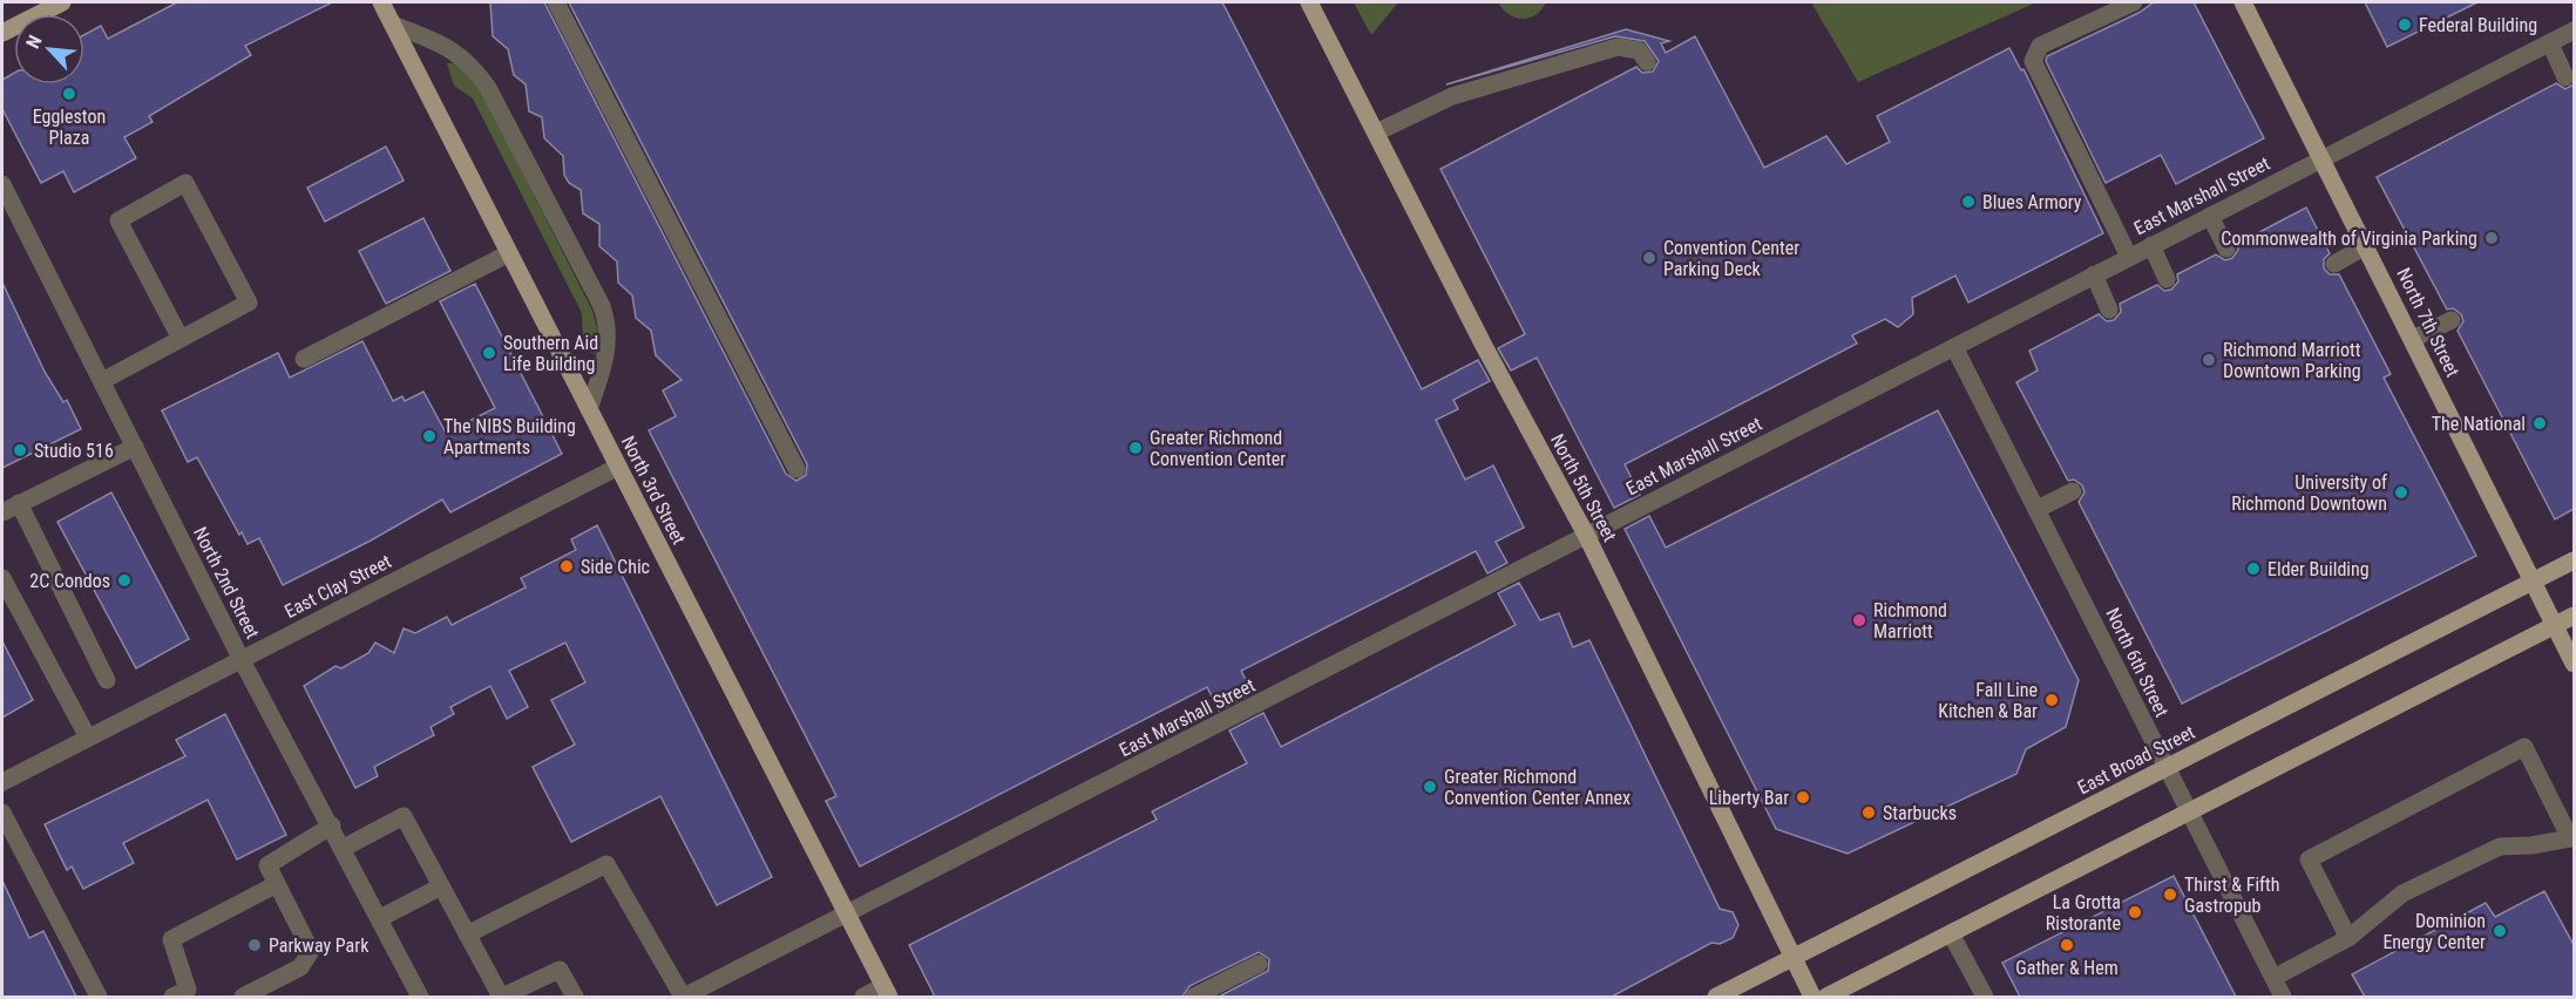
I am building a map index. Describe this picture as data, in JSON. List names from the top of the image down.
{
  "streets": {
    "main road": [
      "North 7th Street",
      "North 5th Street",
      "North 3rd Street",
      "East Broad Street"
    ],
    "street": [
      "East Marshall Street",
      "North 2nd Street",
      "East Clay Street",
      "North 6th Street"
    ]
  },
  "crossings": [
    ["East Marshall Street", "North 7th Street"],
    ["East Marshall Street", "North 5th Street"],
    ["East Marshall Street", "North 3rd Street"],
    ["East Marshall Street", "North 6th Street"],
    ["North 7th Street", "East Broad Street"],
    ["North 5th Street", "East Broad Street"],
    ["North 3rd Street", "East Clay Street"],
    ["North 2nd Street", "East Clay Street"],
    ["North 6th Street", "East Broad Street"]
  ],
  "places": [
    "Federal Building",
    "Eggleston Plaza",
    "Blues Armory",
    "Commonwealth of Virginia Parking",
    "Convention Center Parking Deck",
    "Southern Aid Life Building",
    "Richmond Marriott Downtown Parking",
    "The National",
    "The NIBS Building Apartments",
    "Greater Richmond Convention Center",
    "Studio 516",
    "University of Richmond Downtown",
    "Side Chic",
    "Elder Building",
    "2C Condos",
    "Richmond Marriott",
    "Fall Line Kitchen & Bar",
    "Greater Richmond Convention Center Annex",
    "Liberty Bar",
    "Starbucks",
    "Thirst & Fifth Gastropub",
    "La Grotta Ristorante",
    "Dominion Energy Center",
    "Parkway Park",
    "Gather & Hem"
  ],
  "north": "top left"
}
